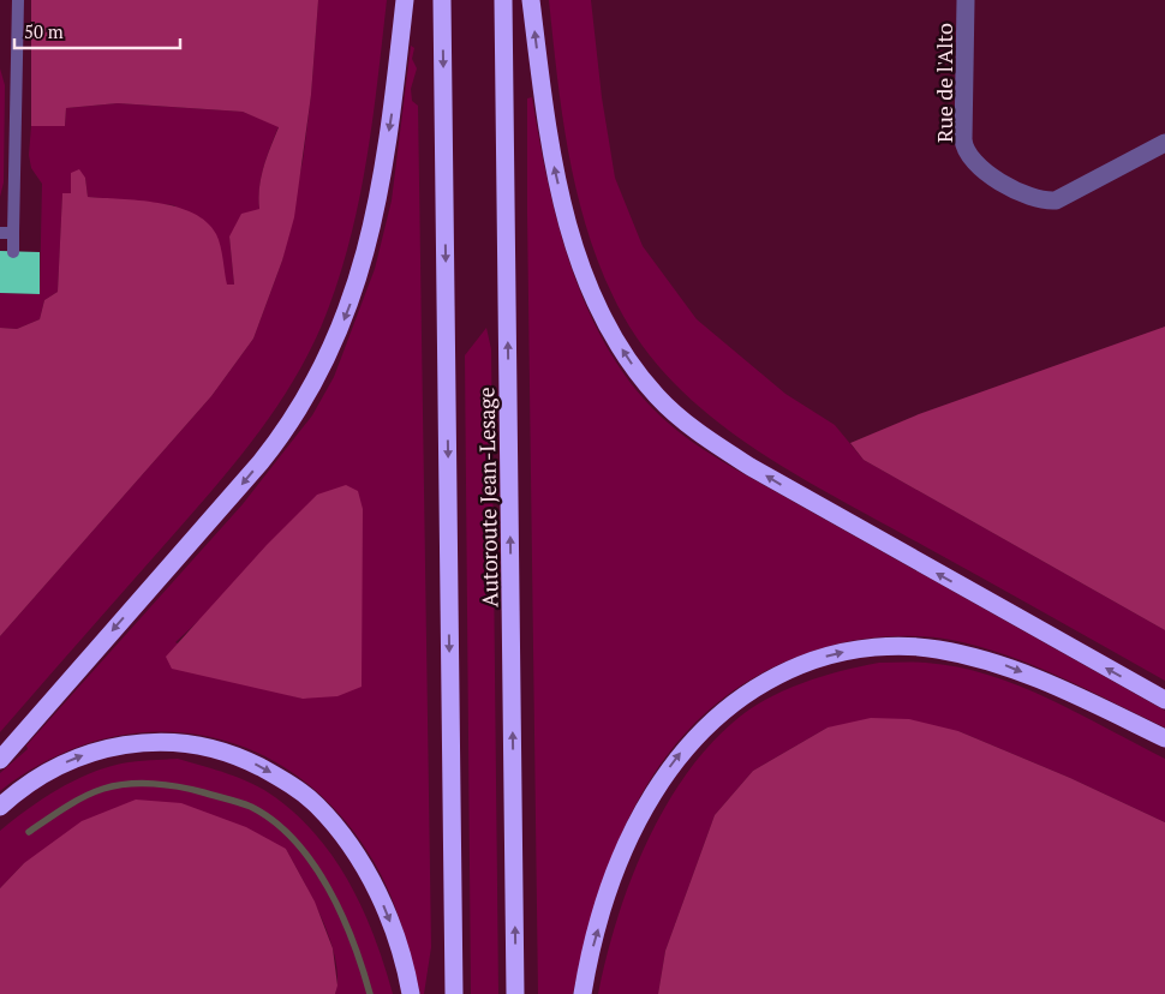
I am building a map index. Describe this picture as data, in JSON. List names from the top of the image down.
{
  "streets": {
    "highway": ["Autoroute Jean-Lesage"],
    "street": ["Rue de l'Alto"]
  },
  "scale_bar": "50 m"
}
